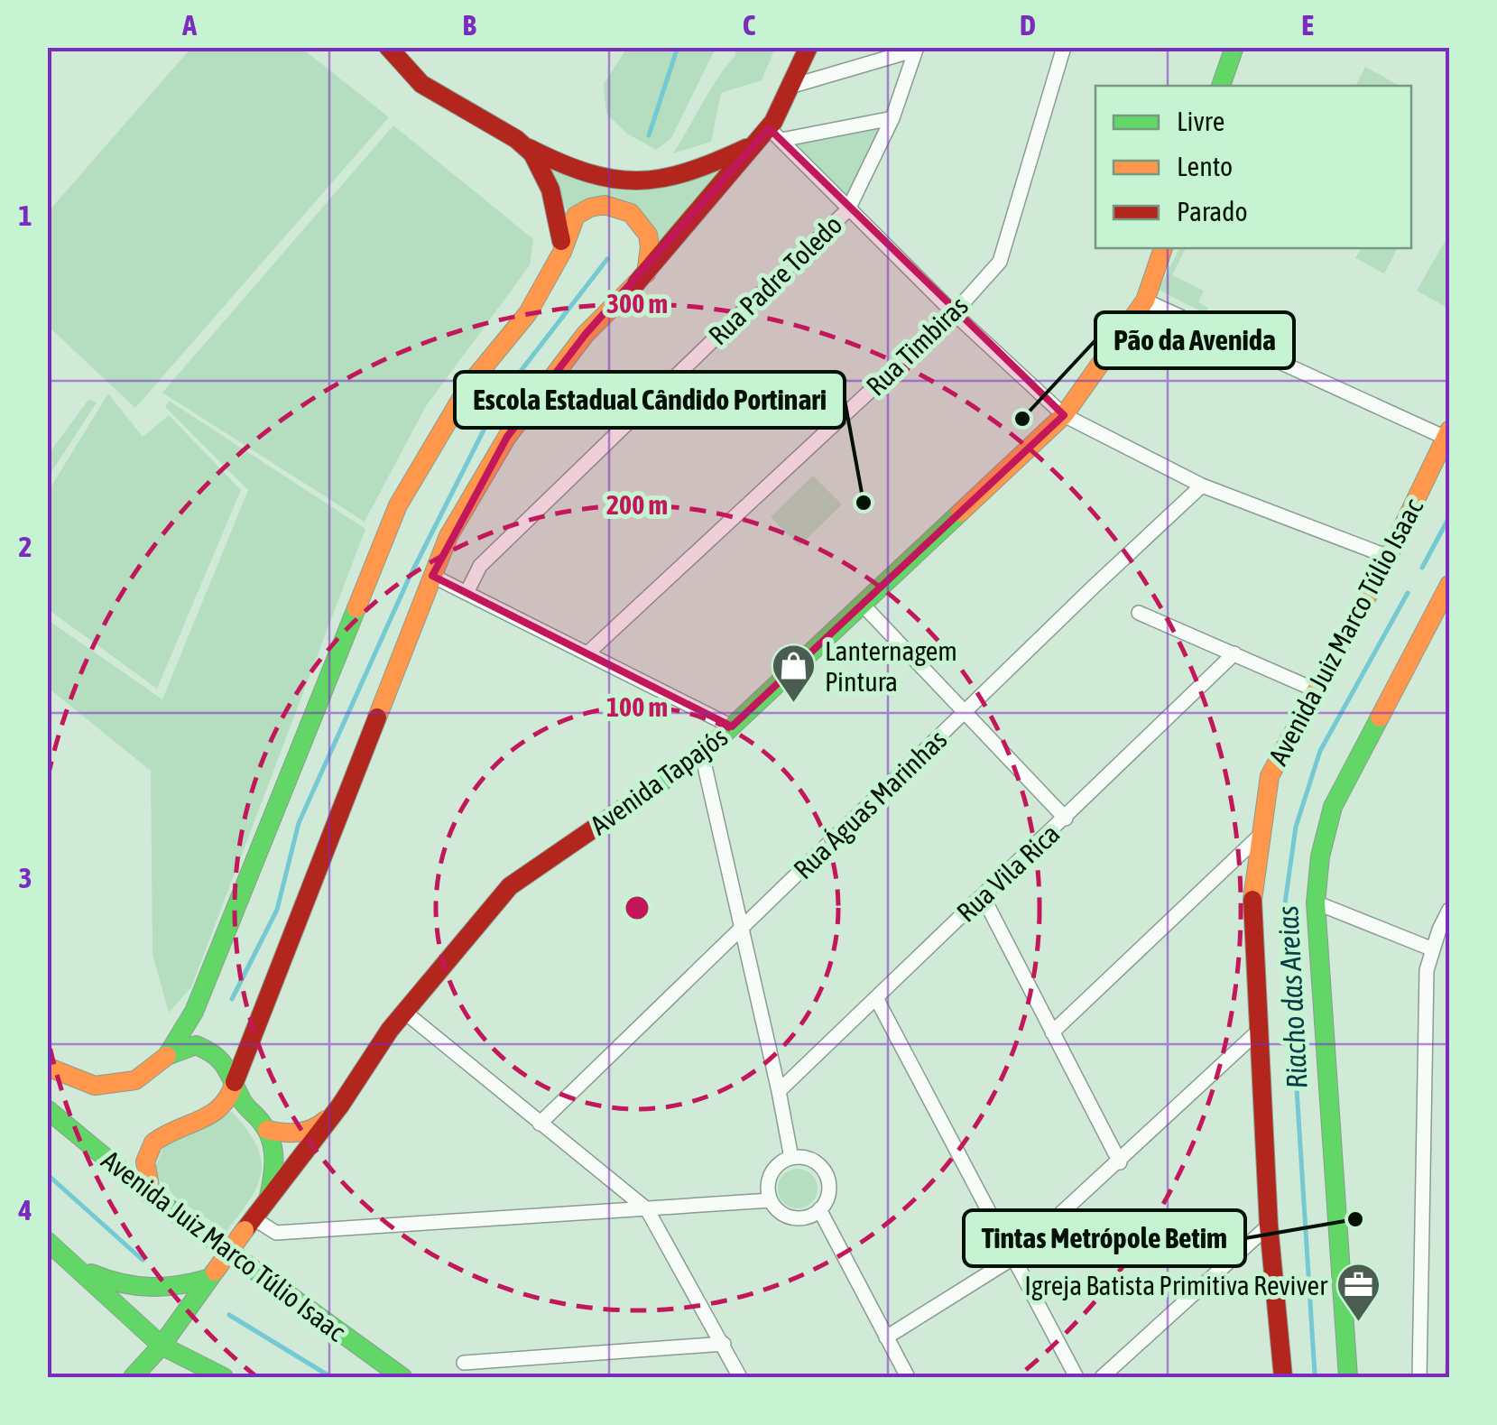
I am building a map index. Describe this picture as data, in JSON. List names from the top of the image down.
{
  "streets": {
    "main road": ["Avenida Juiz Marco Túlio Isaac", "Avenida Tapajós"],
    "street": [
      "Rua Padre Toledo",
      "Rua Timbiras",
      "Rua Águas Marinhas",
      "Rua Vila Rica"
    ]
  },
  "water": ["Riacho das Areias"],
  "places": {
    "other": ["Pão da Avenida", "Escola Estadual Cândido Portinari", "Tintas Metrópole Betim"],
    "shop": ["Lanternagem Pintura"],
    "office": ["Igreja Batista Primitiva Reviver"]
  },
  "legend": ["Livre", "Lento", "Parado"],
  "grid": {
    "columns": [
      "A",
      "B",
      "C",
      "D",
      "E"
    ],
    "rows": [
      "1",
      "2",
      "3",
      "4"
    ]
  },
  "rings": ["300 m", "200 m", "100 m"]
}
